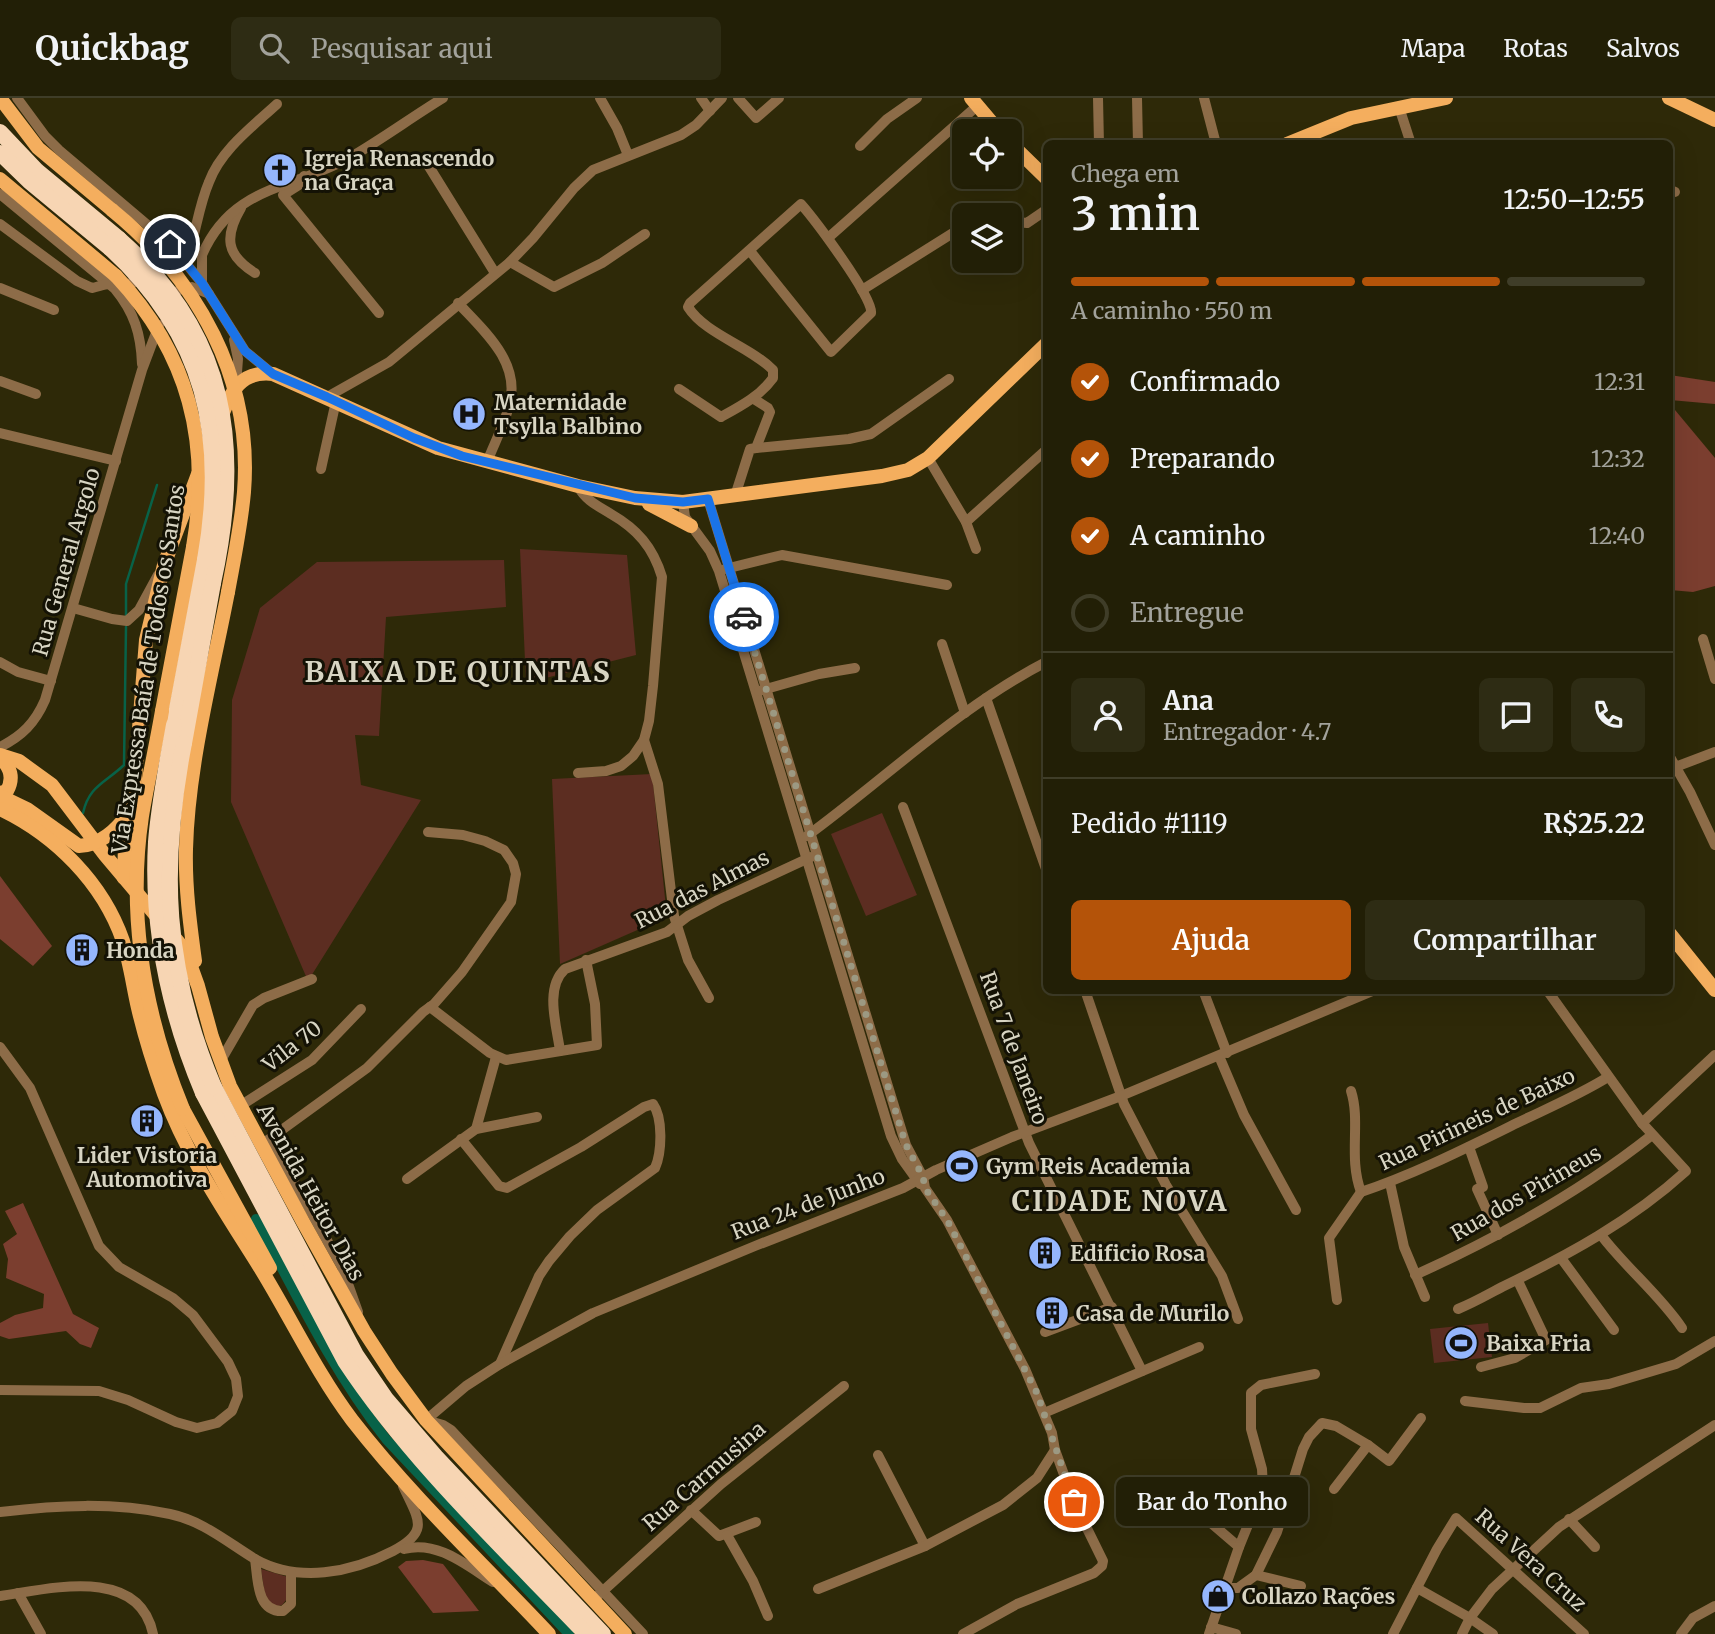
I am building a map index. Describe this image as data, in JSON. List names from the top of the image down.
{
  "streets": {
    "highway": ["Via Expressa Baía de Todos os Santos"],
    "main road": ["Avenida Heitor Dias"],
    "street": [
      "Rua General Argolo",
      "Rua das Almas",
      "Vila 70",
      "Rua 7 de Janeiro",
      "Rua Pirineis de Baixo",
      "Rua dos Pirineus",
      "Rua 24 de Junho",
      "Rua Carmusina",
      "Rua Vera Cruz"
    ]
  },
  "crossings": [
    ["Vila 70", "Avenida Heitor Dias"],
    ["Rua 7 de Janeiro", "Rua 24 de Junho"],
    ["Avenida Heitor Dias", "Rua 24 de Junho"],
    ["Avenida Heitor Dias", "Rua Carmusina"]
  ],
  "districts": ["BAIXA DE QUINTAS", "CIDADE NOVA"],
  "places": {
    "church": ["Igreja Renascendo na Graça"],
    "hospital": ["Maternidade Tsylla Balbino"],
    "building": [
      "Honda",
      "Lider Vistoria Automotiva",
      "Edificio Rosa",
      "Casa de Murilo"
    ],
    "sports": ["Gym Reis Academia", "Baixa Fria"],
    "other": ["Bar do Tonho"],
    "shop": ["Collazo Rações"]
  },
  "page": {
    "header": "Quickbag",
    "search": "Pesquisar aqui",
    "nav": ["Mapa", "Rotas", "Salvos"],
    "heading": ["3 min", "Chega em", "12:50–12:55"],
    "panel": [
      "Ana",
      "Entregador · 4.7",
      "Pedido #1119",
      "R$25.22"
    ],
    "bar": "A caminho · 550 m",
    "list": [
      ["Confirmado", "12:31"],
      ["Preparando", "12:32"],
      ["A caminho", "12:40"],
      "Entregue"
    ],
    "buttons": ["Ajuda", "Compartilhar"],
    "bubble": "Bar do Tonho"
  }
}
